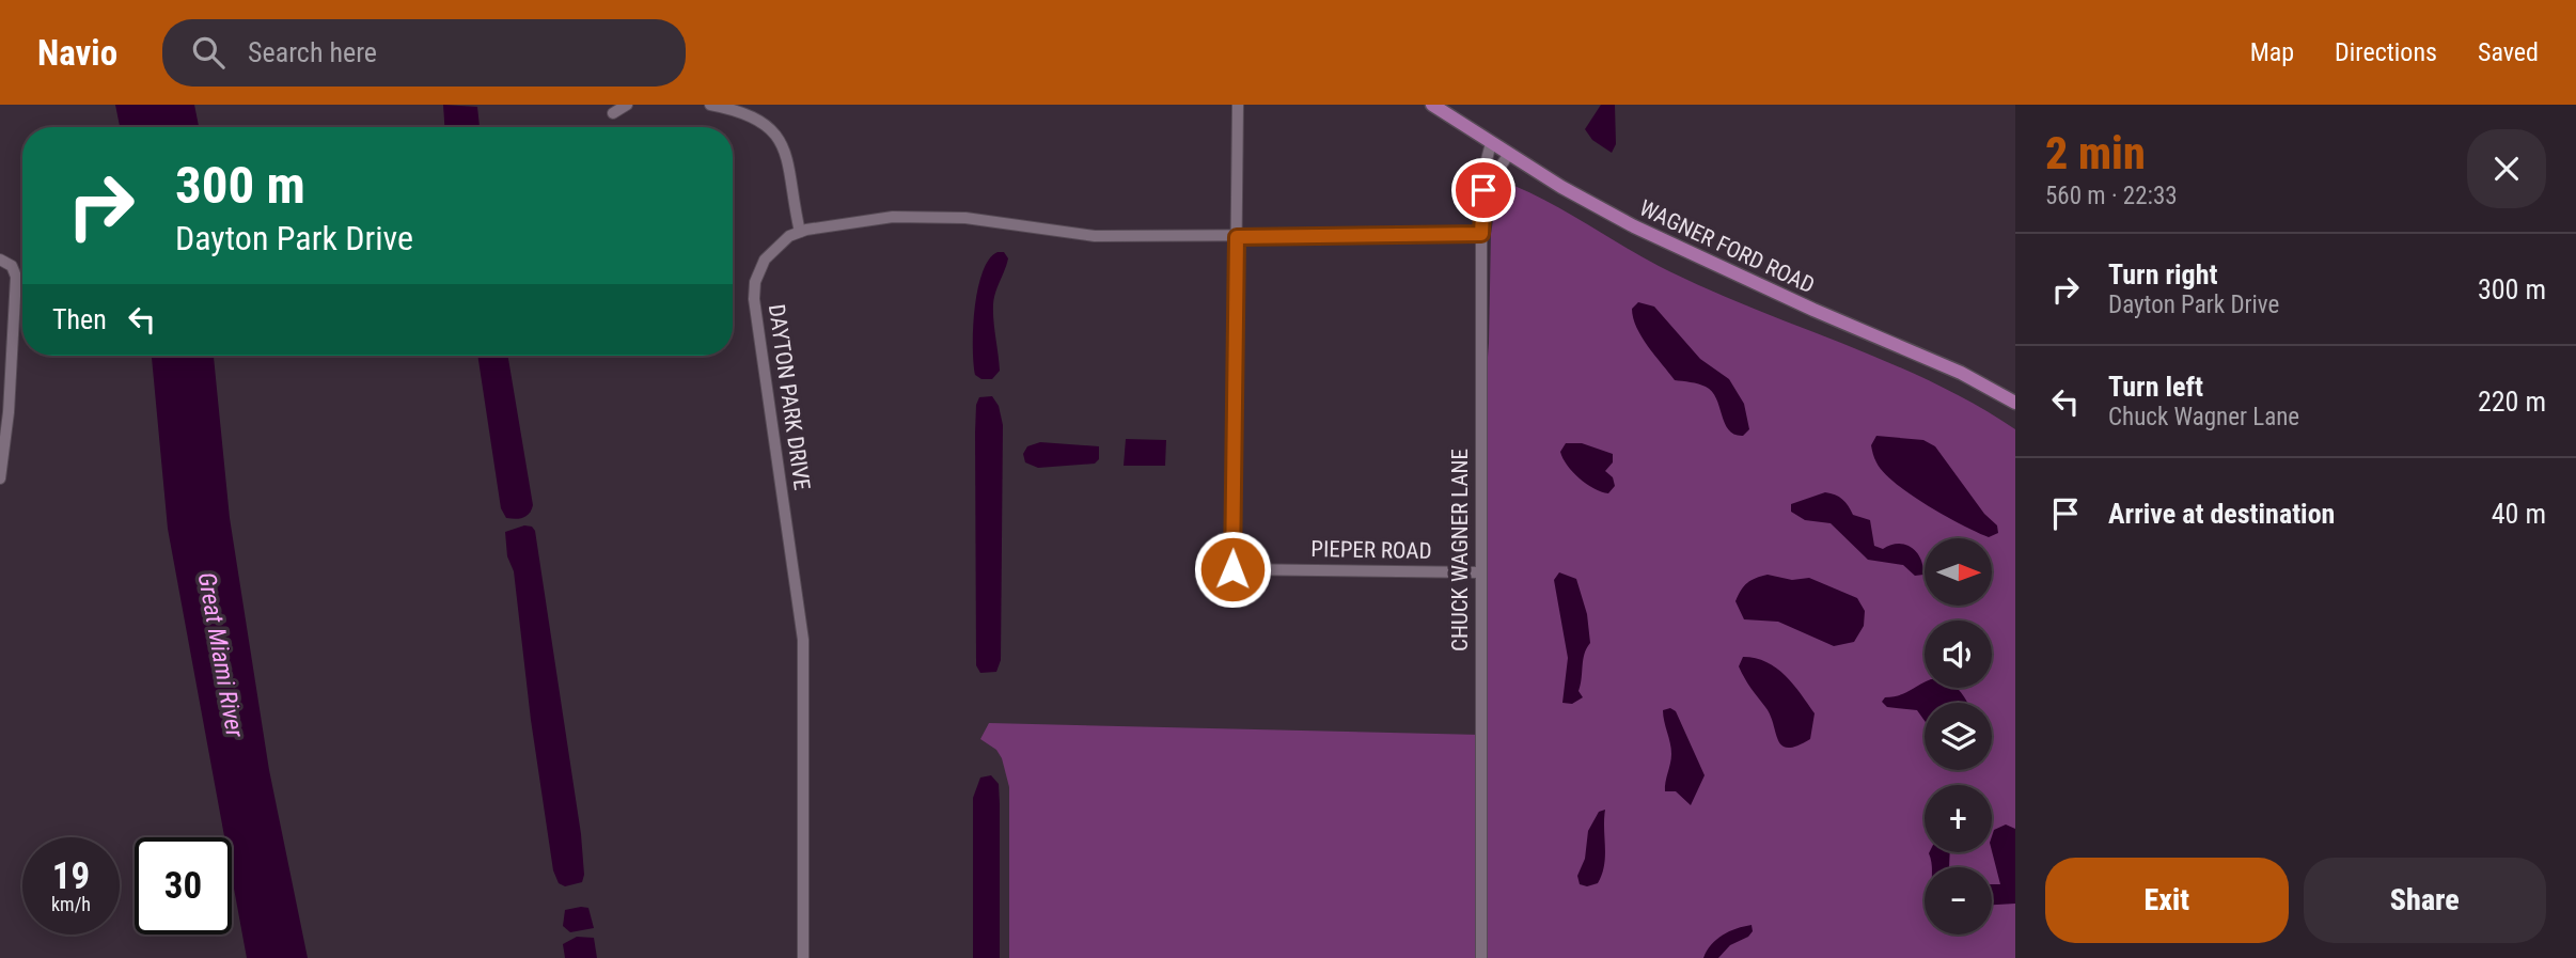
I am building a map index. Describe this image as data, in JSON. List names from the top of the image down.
{
  "streets": {
    "main road": ["WAGNER FORD ROAD"],
    "street": ["DAYTON PARK DRIVE", "PIEPER ROAD", "CHUCK WAGNER LANE"]
  },
  "crossings": [
    ["WAGNER FORD ROAD", "CHUCK WAGNER LANE"],
    ["DAYTON PARK DRIVE", "PIEPER ROAD"],
    ["DAYTON PARK DRIVE", "CHUCK WAGNER LANE"],
    ["PIEPER ROAD", "CHUCK WAGNER LANE"]
  ],
  "water": ["Great Miami River"],
  "north": "right",
  "page": {
    "header": "Navio",
    "search": "Search here",
    "nav": ["Map", "Directions", "Saved"],
    "heading": ["2 min", "560 m · 22:33"],
    "turn": ["300 m", "Dayton Park Drive"],
    "list": [
      {
        "name": "Turn right",
        "note": "Dayton Park Drive",
        "value": "300 m"
      },
      {
        "name": "Turn left",
        "note": "Chuck Wagner Lane",
        "value": "220 m"
      },
      {
        "name": "Arrive at destination",
        "value": "40 m"
      }
    ],
    "then": "Then",
    "map_buttons": ["+", "−"],
    "speed": "19 km/h",
    "limit": "30",
    "buttons": ["Exit", "Share"]
  }
}
